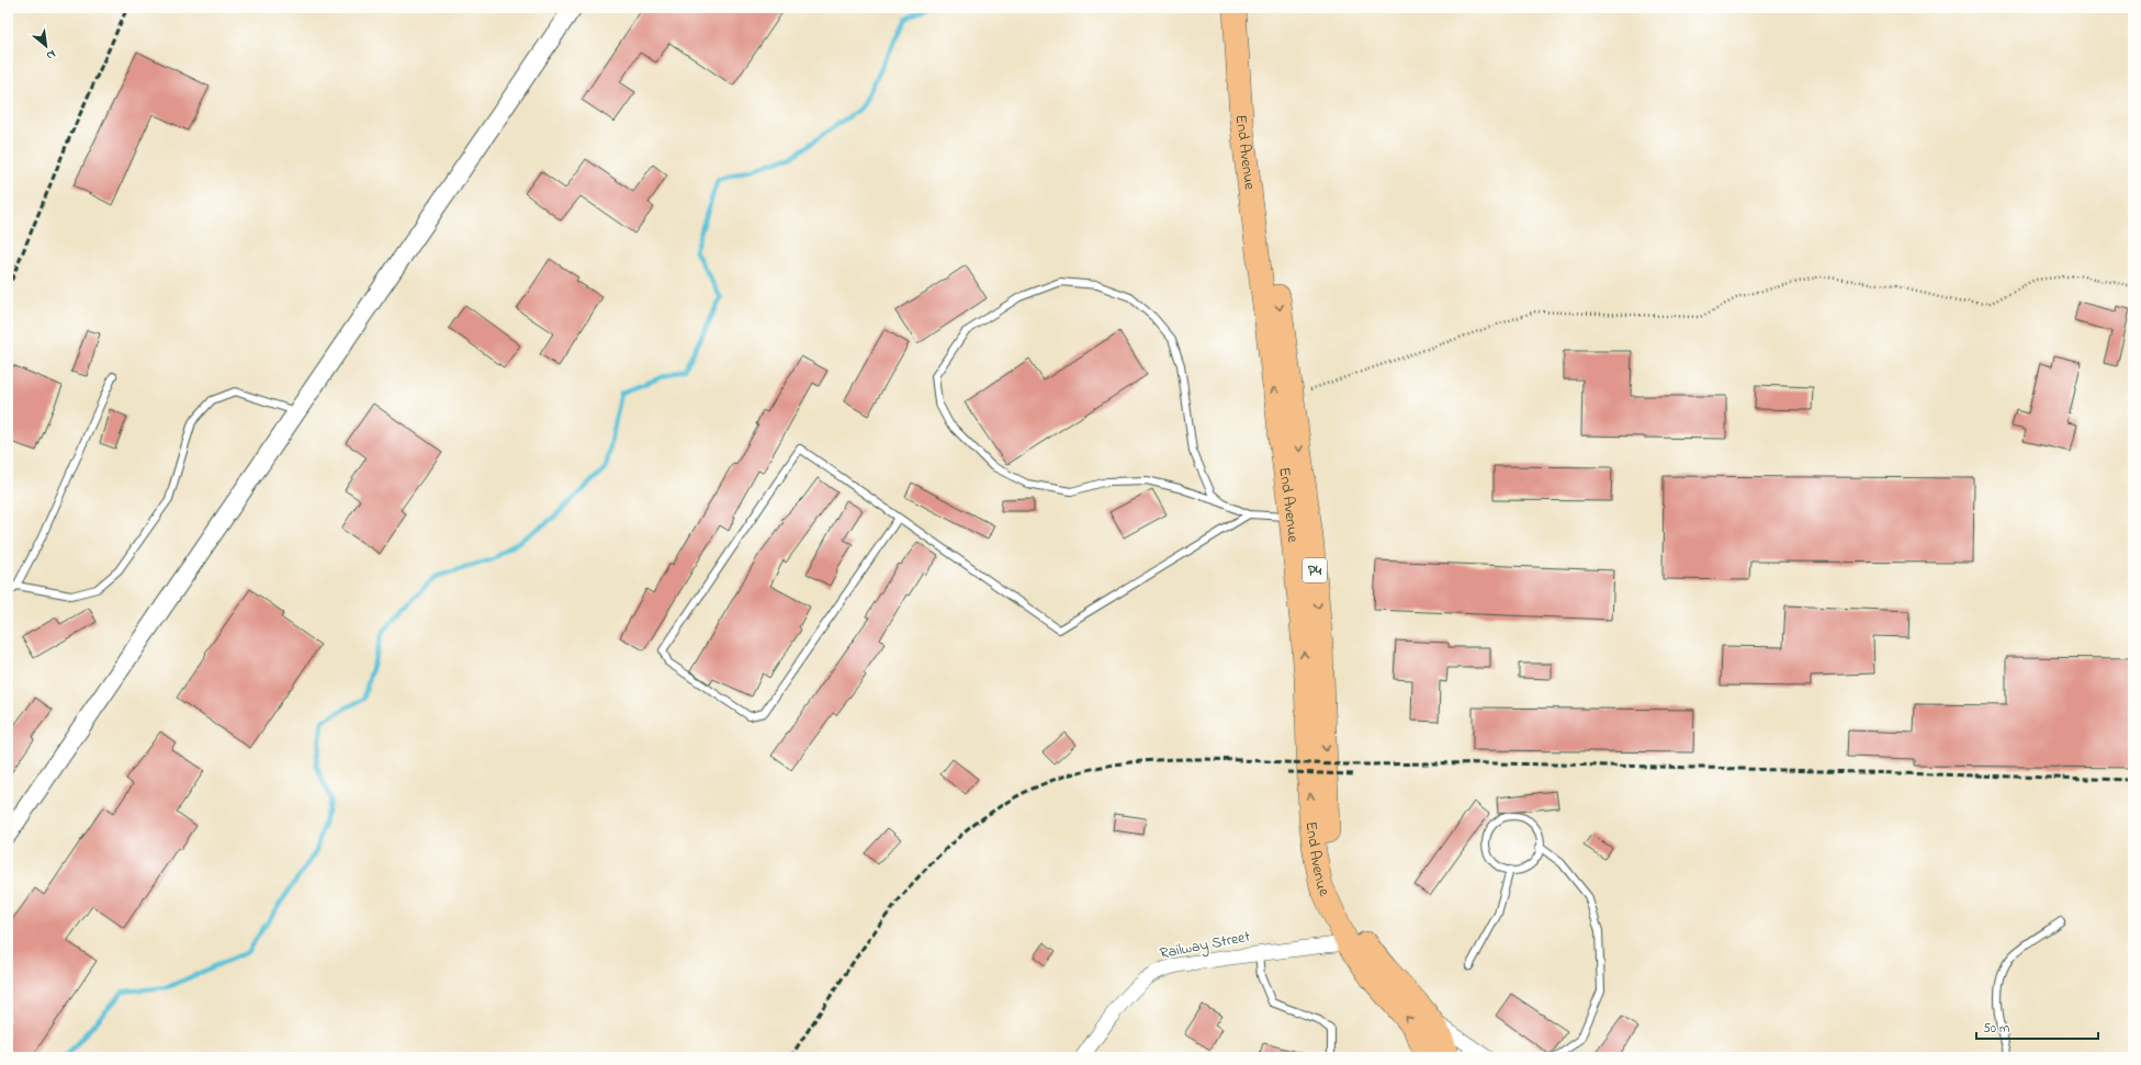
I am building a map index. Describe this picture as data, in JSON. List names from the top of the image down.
{
  "streets": {
    "highway": ["End Avenue", "P4"],
    "street": ["Railway Street"]
  },
  "crossings": [
    ["End Avenue", "Railway Street"]
  ],
  "scale_bar": "50 m",
  "north": "bottom right"
}
